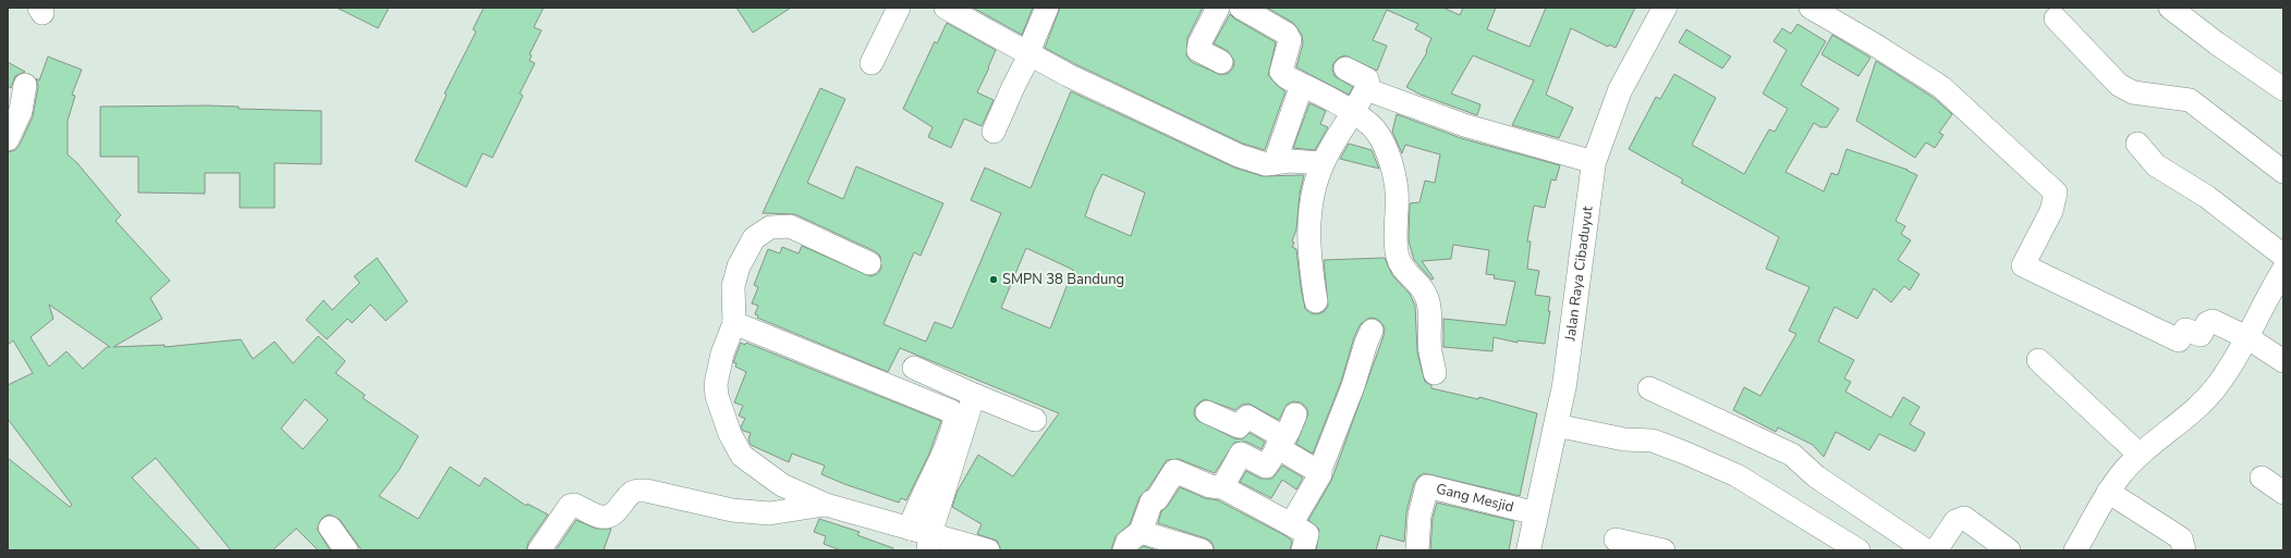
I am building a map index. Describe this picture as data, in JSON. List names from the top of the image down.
{
  "streets": {
    "main road": ["Jalan Raya Cibaduyut"],
    "street": ["Gang Mesjid"]
  },
  "crossings": [
    ["Jalan Raya Cibaduyut", "Gang Mesjid"]
  ],
  "places": ["SMPN 38 Bandung"]
}
